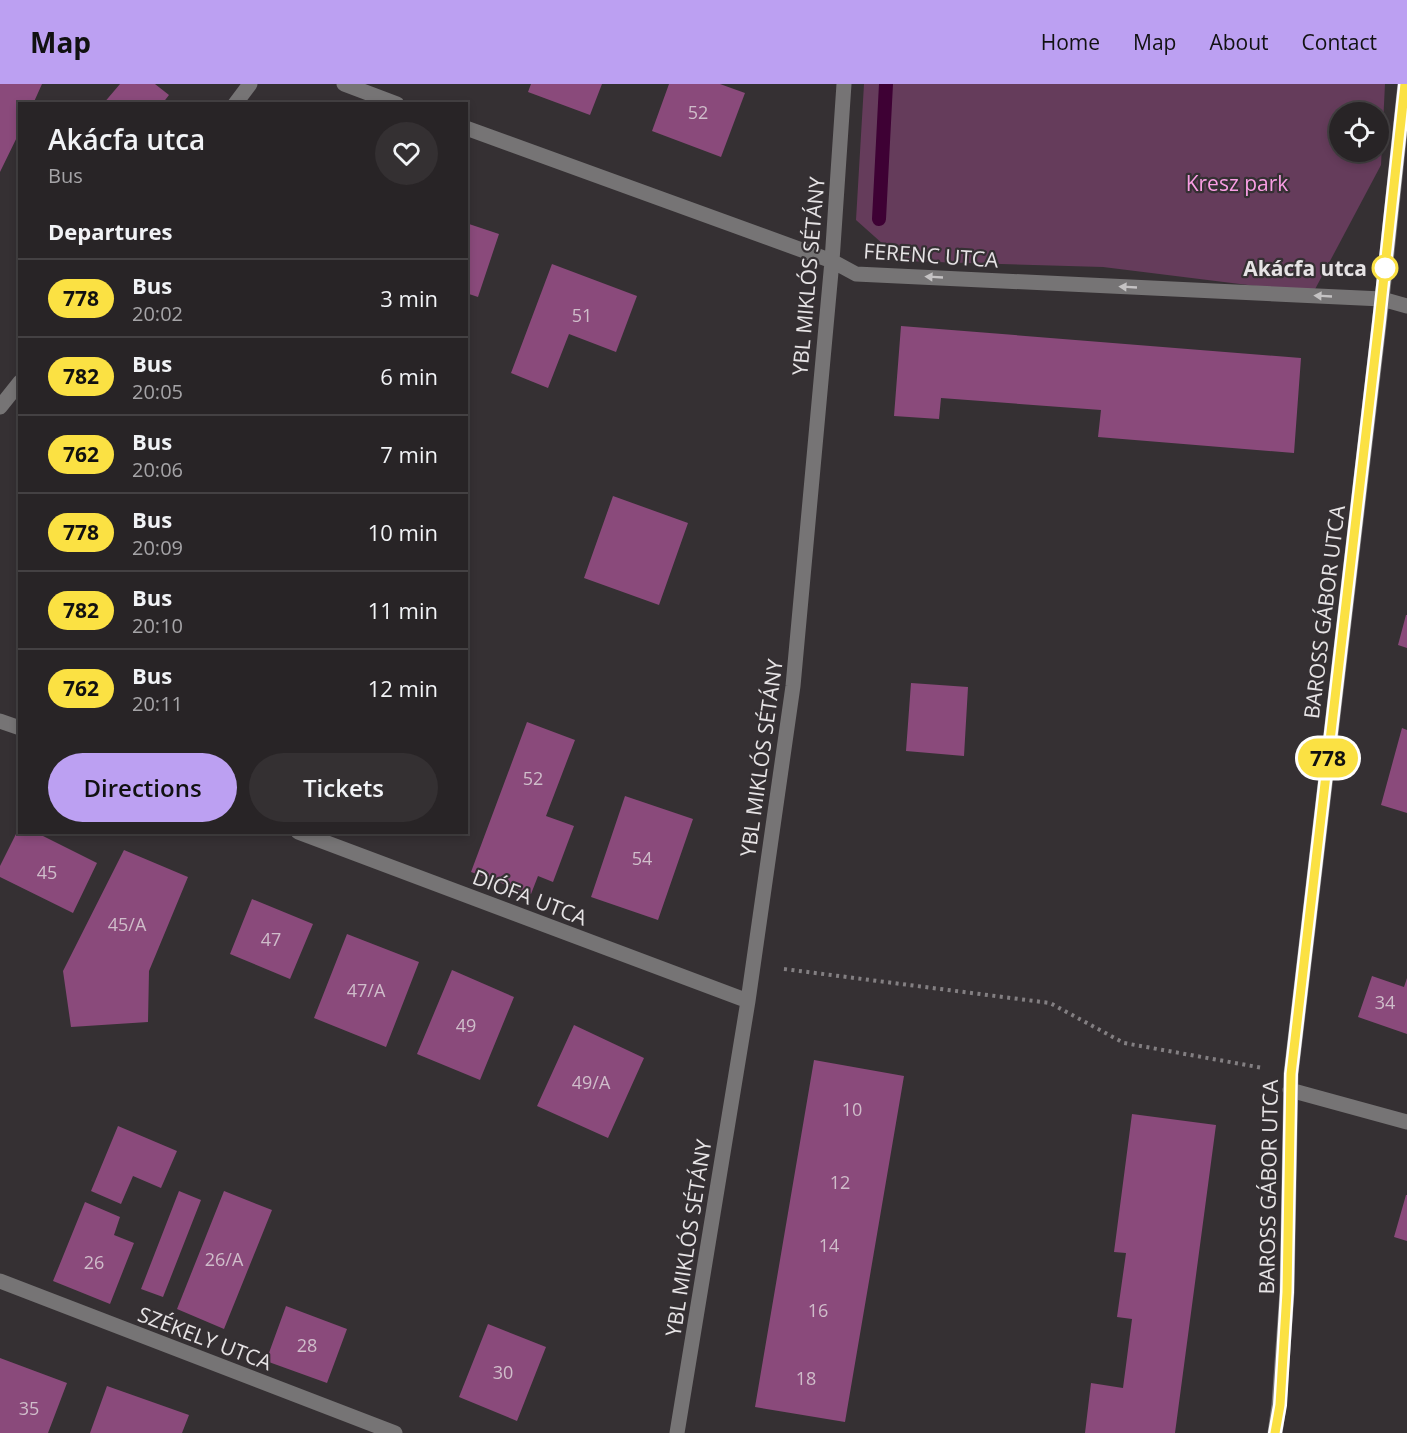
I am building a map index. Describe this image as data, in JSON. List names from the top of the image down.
{
  "streets": {
    "street": [
      "FERENC UTCA",
      "YBL MIKLÓS SÉTÁNY",
      "BAROSS GÁBOR UTCA",
      "DIÓFA UTCA",
      "SZÉKELY UTCA"
    ]
  },
  "crossings": [
    ["FERENC UTCA", "YBL MIKLÓS SÉTÁNY"],
    ["FERENC UTCA", "BAROSS GÁBOR UTCA"],
    ["YBL MIKLÓS SÉTÁNY", "DIÓFA UTCA"]
  ],
  "one_way": ["FERENC UTCA"],
  "parks": ["Kresz park"],
  "places": ["Akácfa utca"],
  "lines": ["bus line 778"],
  "house_numbers": [
    "52",
    "51",
    "52",
    "54",
    "45",
    "45/A",
    "47",
    "47/A",
    "34",
    "49",
    "49/A",
    "10",
    "12",
    "14",
    "26/A",
    "26",
    "16",
    "28",
    "30",
    "18",
    "35"
  ],
  "page": {
    "header": "Map",
    "nav": [
      "Home",
      "Map",
      "About",
      "Contact"
    ],
    "on_map": "778",
    "heading": [
      ["Akácfa utca", "Bus"],
      "Departures"
    ],
    "list": [
      {
        "mark": "778",
        "name": "Bus",
        "note": "20:02",
        "value": "3 min"
      },
      {
        "mark": "782",
        "name": "Bus",
        "note": "20:05",
        "value": "6 min"
      },
      {
        "mark": "762",
        "name": "Bus",
        "note": "20:06",
        "value": "7 min"
      },
      {
        "mark": "778",
        "name": "Bus",
        "note": "20:09",
        "value": "10 min"
      },
      {
        "mark": "782",
        "name": "Bus",
        "note": "20:10",
        "value": "11 min"
      },
      {
        "mark": "762",
        "name": "Bus",
        "note": "20:11",
        "value": "12 min"
      }
    ],
    "buttons": ["Directions", "Tickets"]
  }
}
